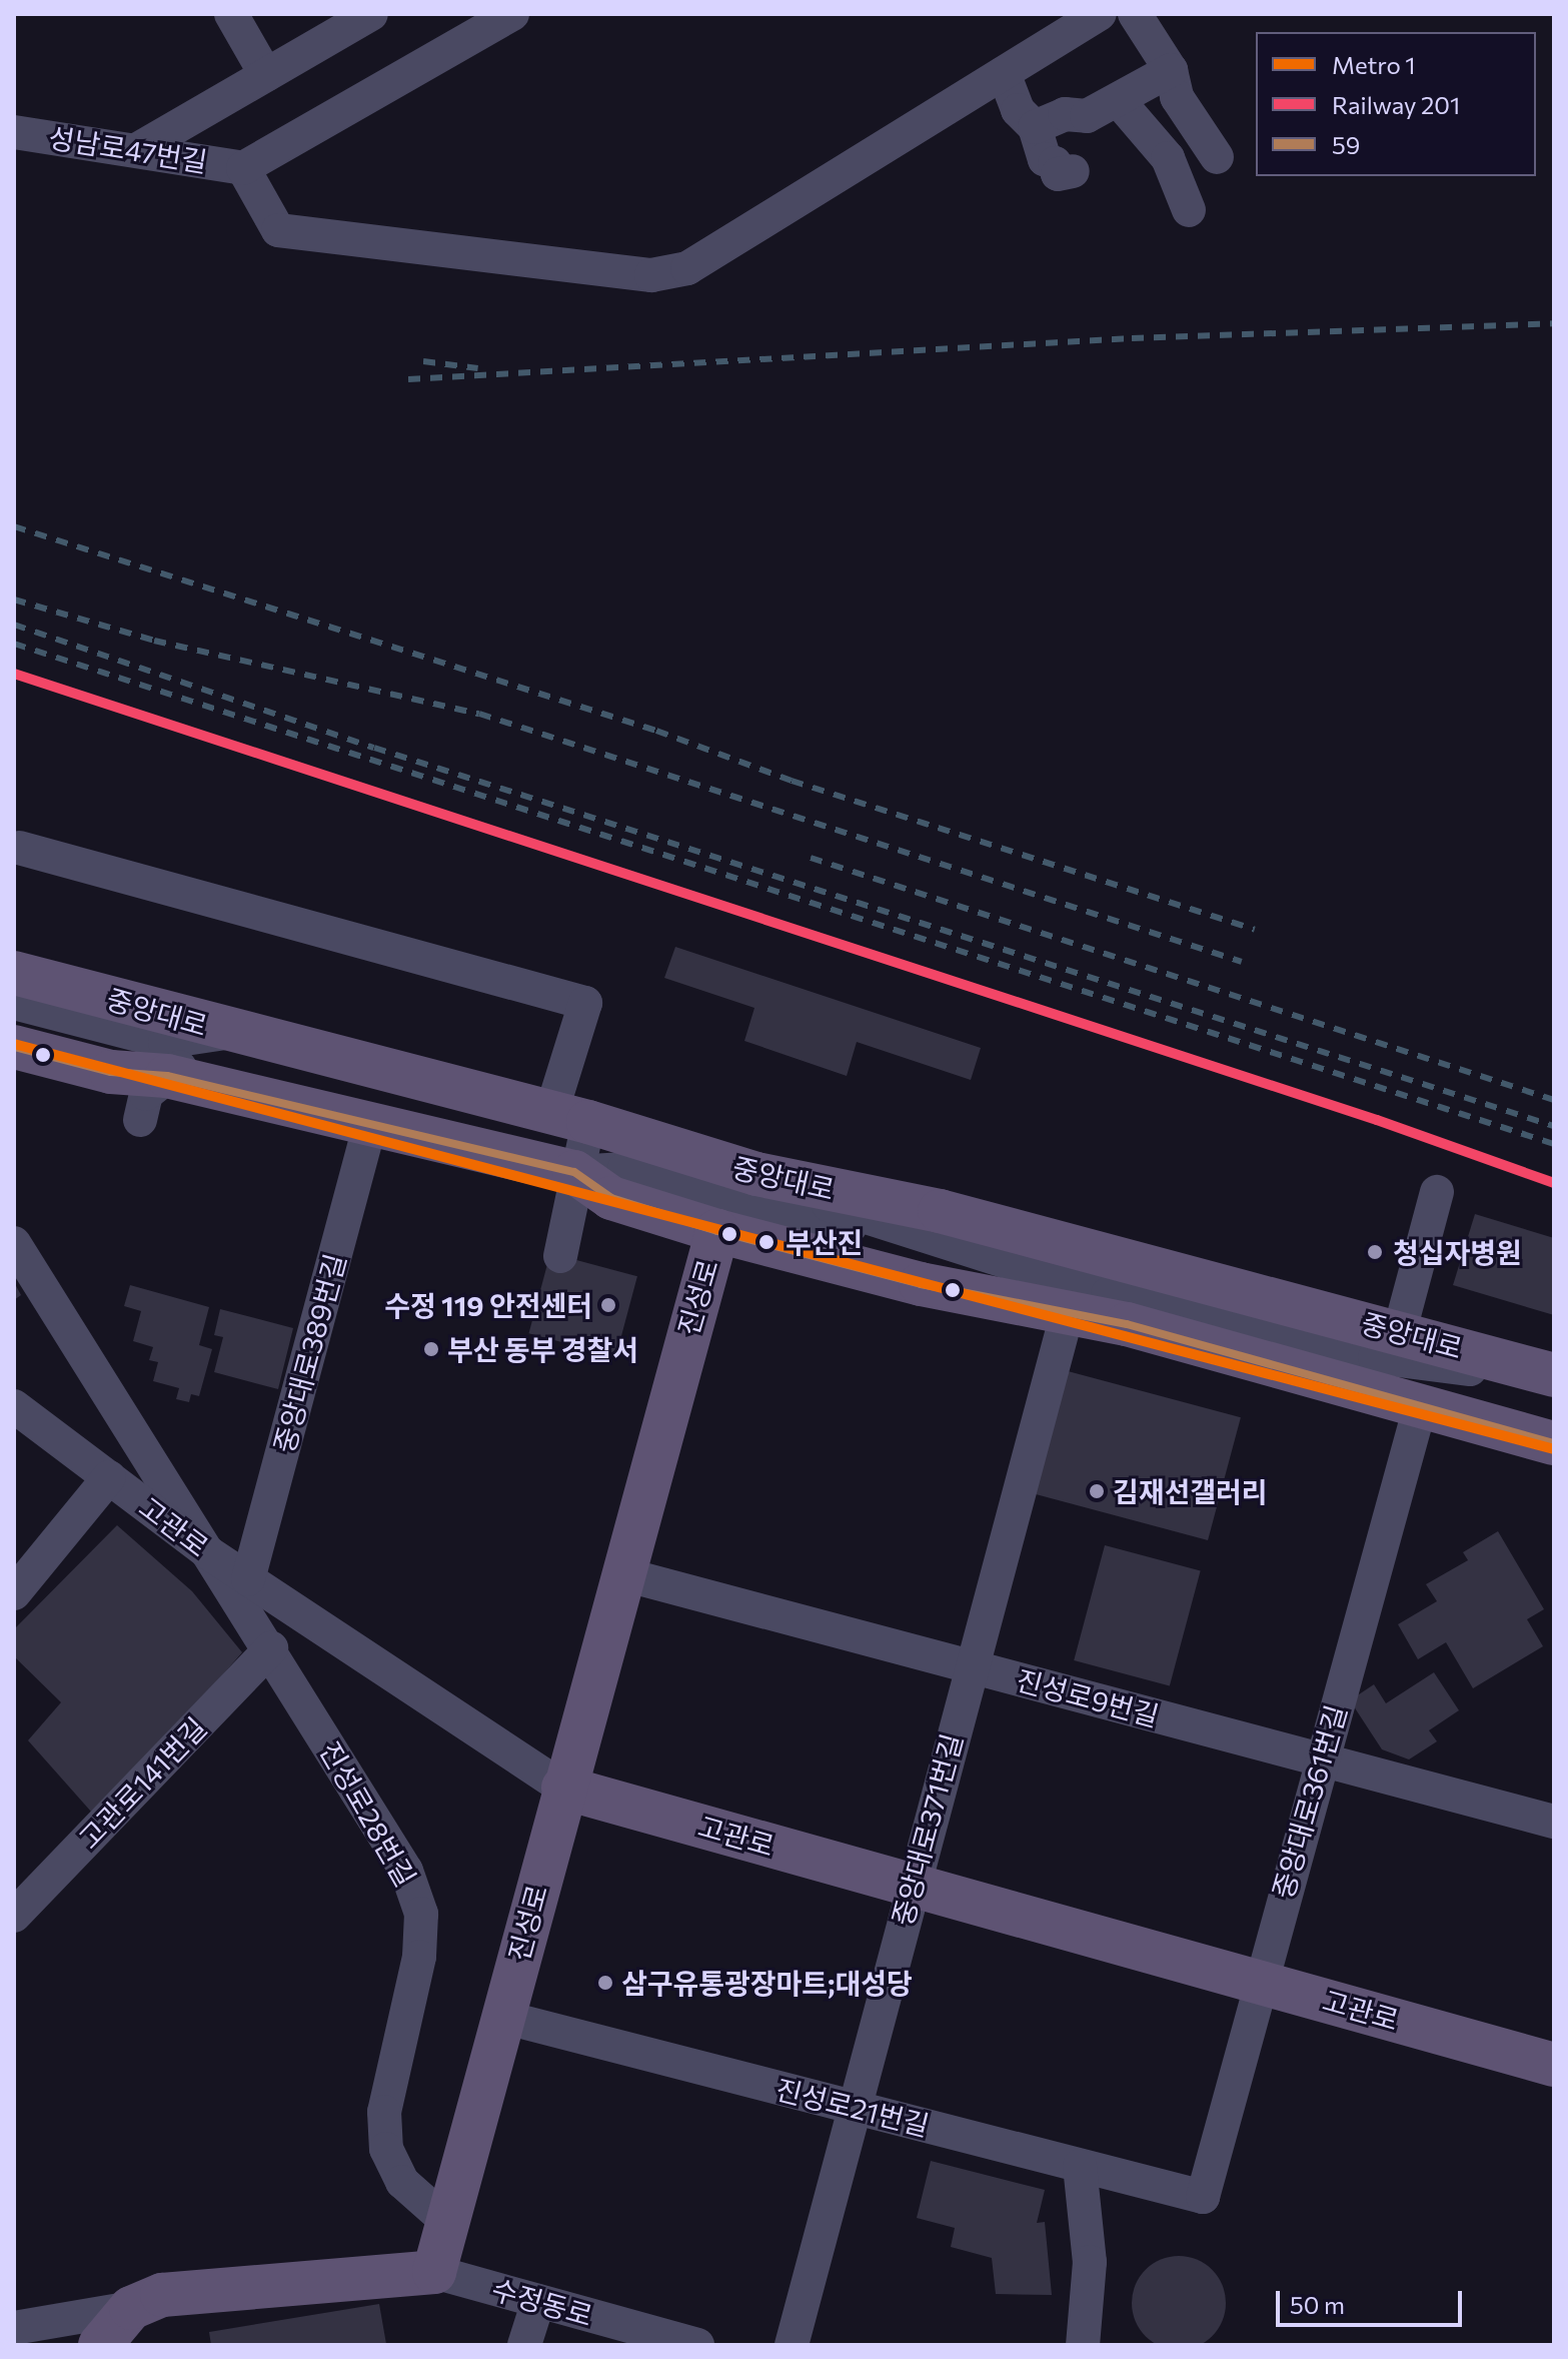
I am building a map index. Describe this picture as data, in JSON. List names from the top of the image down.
{
  "streets": {
    "main road": ["중앙대로", "진성로", "고관로"],
    "street": [
      "성남로47번길",
      "중앙대로389번길",
      "진성로9번길",
      "고관로141번길",
      "중앙대로361번길",
      "진성로28번길",
      "중앙대로371번길",
      "진성로21번길",
      "수정동로"
    ]
  },
  "crossings": [
    ["중앙대로", "진성로"],
    ["중앙대로", "중앙대로389번길"],
    ["중앙대로", "중앙대로361번길"],
    ["중앙대로", "중앙대로371번길"],
    ["진성로", "고관로"],
    ["진성로", "진성로9번길"],
    ["진성로", "진성로28번길"],
    ["진성로", "진성로21번길"],
    ["진성로", "수정동로"],
    ["중앙대로389번길", "고관로"],
    ["고관로", "중앙대로361번길"],
    ["고관로", "진성로28번길"],
    ["고관로", "중앙대로371번길"],
    ["진성로9번길", "중앙대로361번길"],
    ["진성로9번길", "중앙대로371번길"],
    ["고관로141번길", "진성로28번길"],
    ["중앙대로361번길", "진성로21번길"],
    ["중앙대로371번길", "진성로21번길"]
  ],
  "places": [
    "부산진",
    "청십자병원",
    "수정 119 안전센터",
    "부산 동부 경찰서",
    "김재선갤러리",
    "삼구유통광장마트;대성당"
  ],
  "lines": ["rail line 201", "metro line 1", "transit line 59"],
  "legend": ["Metro 1", "Railway 201", "59"],
  "scale_bar": "50 m"
}
